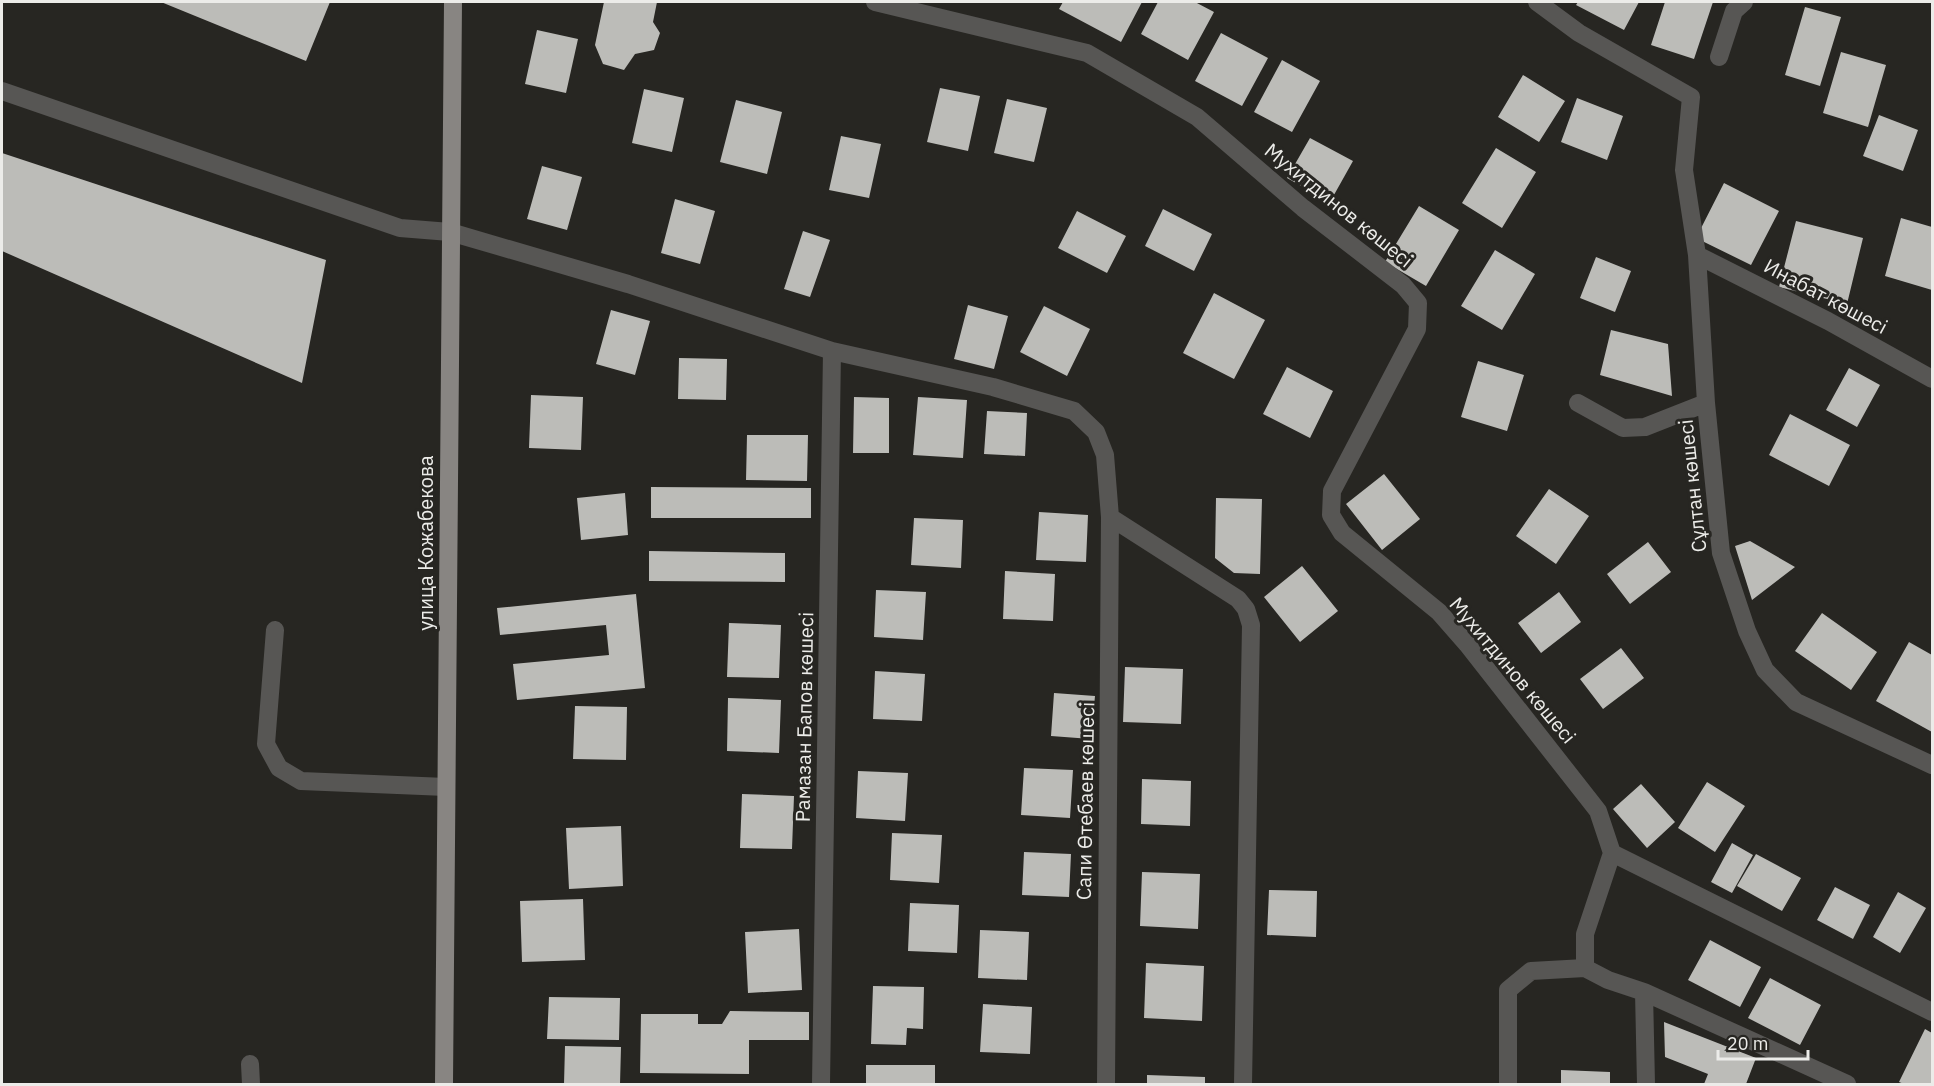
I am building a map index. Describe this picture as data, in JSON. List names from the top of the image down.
{
  "streets": {
    "main road": ["улица Кожабекова"],
    "street": [
      "Мухитдинов көшесі",
      "Инабат көшесі",
      "Сұлтан көшесі",
      "Рамазан Бапов көшесі",
      "Сапи Өтебаев көшесі"
    ]
  },
  "crossings": [
    ["Инабат көшесі", "Сұлтан көшесі"],
    ["улица Кожабекова", "Сапи Өтебаев көшесі"],
    ["Рамазан Бапов көшесі", "Сапи Өтебаев көшесі"]
  ],
  "scale_bar": "20 m"
}
